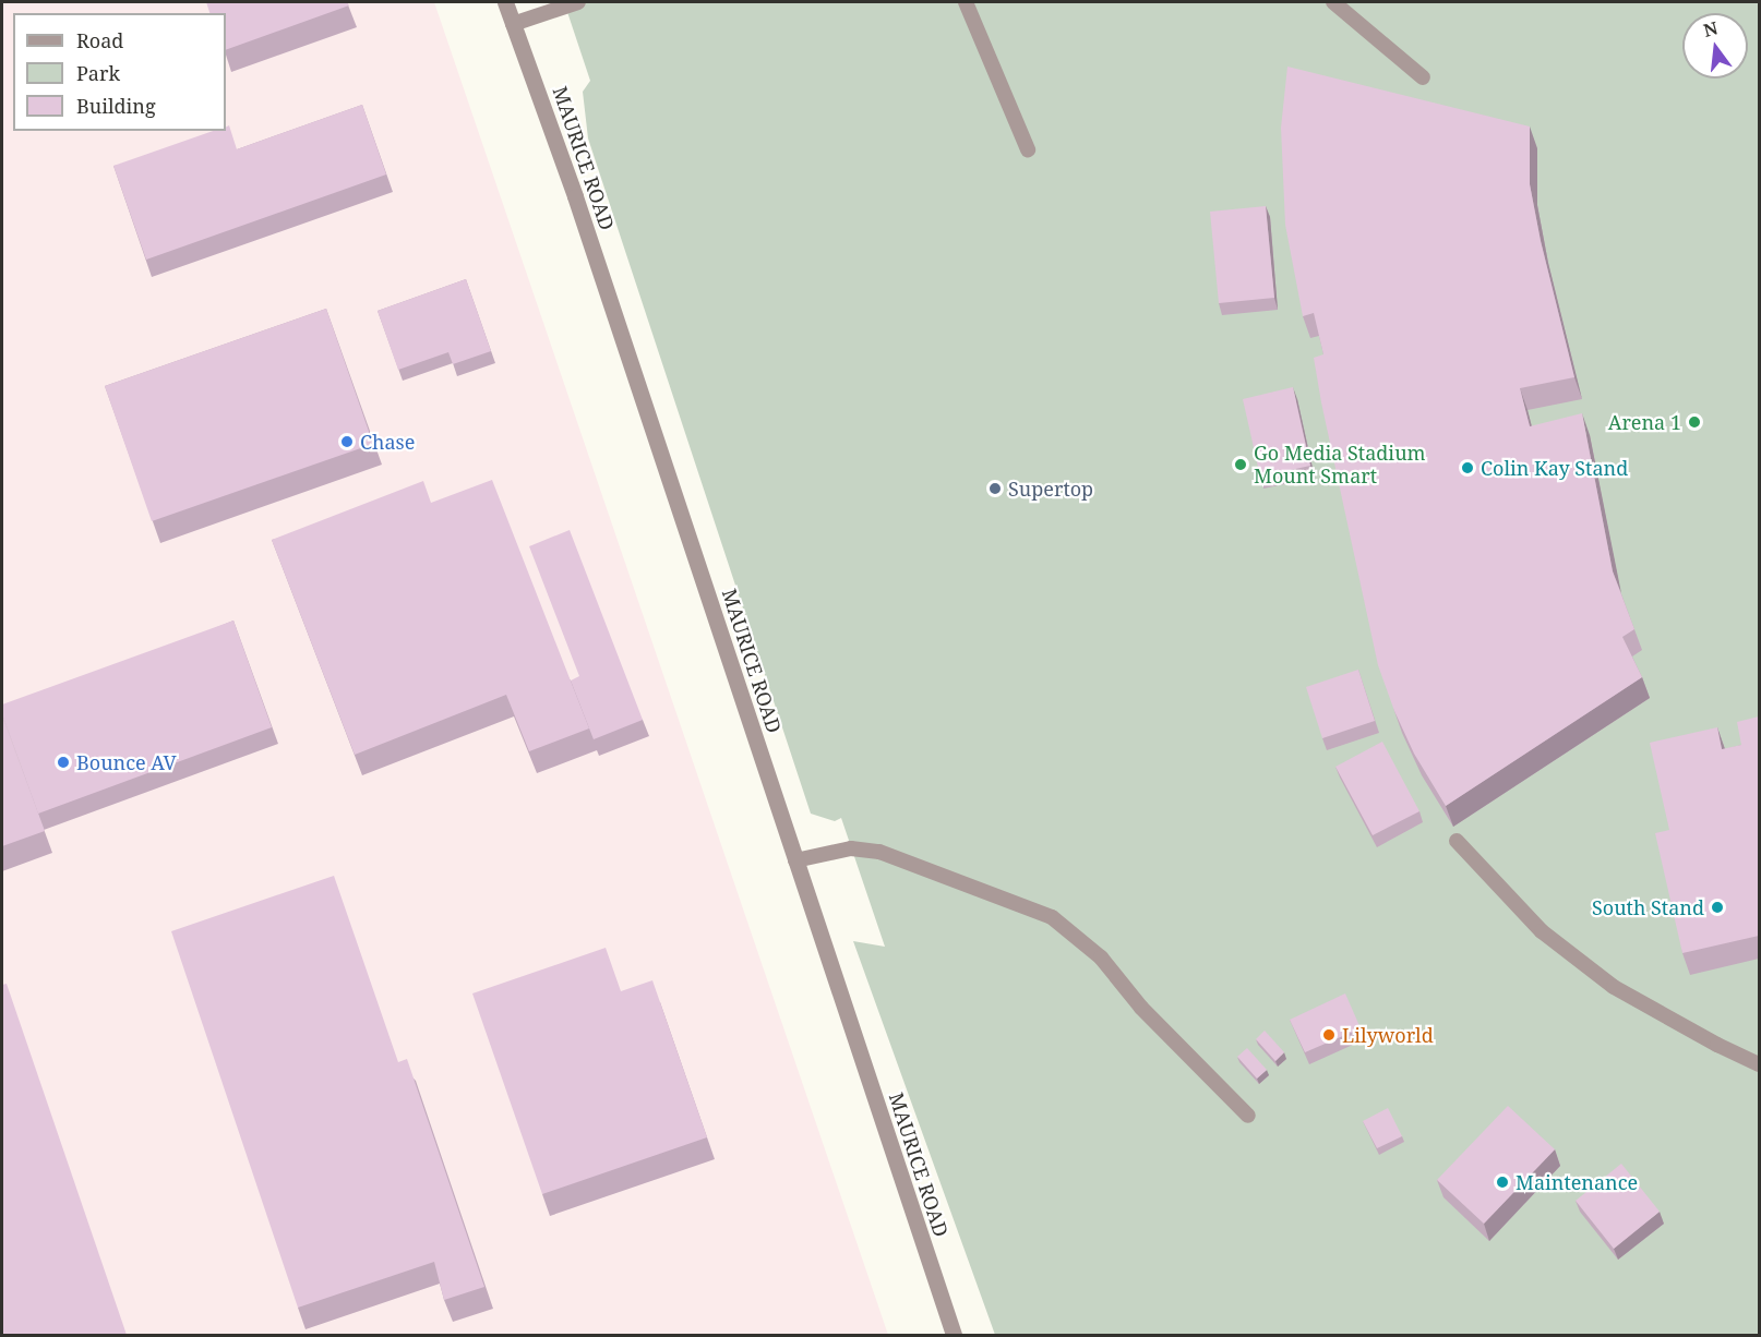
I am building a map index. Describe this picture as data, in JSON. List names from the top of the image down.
{
  "streets": {
    "street": ["MAURICE ROAD"]
  },
  "places": [
    "Arena 1",
    "Chase",
    "Go Media Stadium Mount Smart",
    "Colin Kay Stand",
    "Supertop",
    "Bounce AV",
    "South Stand",
    "Lilyworld",
    "Maintenance"
  ],
  "legend": ["Road", "Park", "Building"],
  "north": "top"
}
